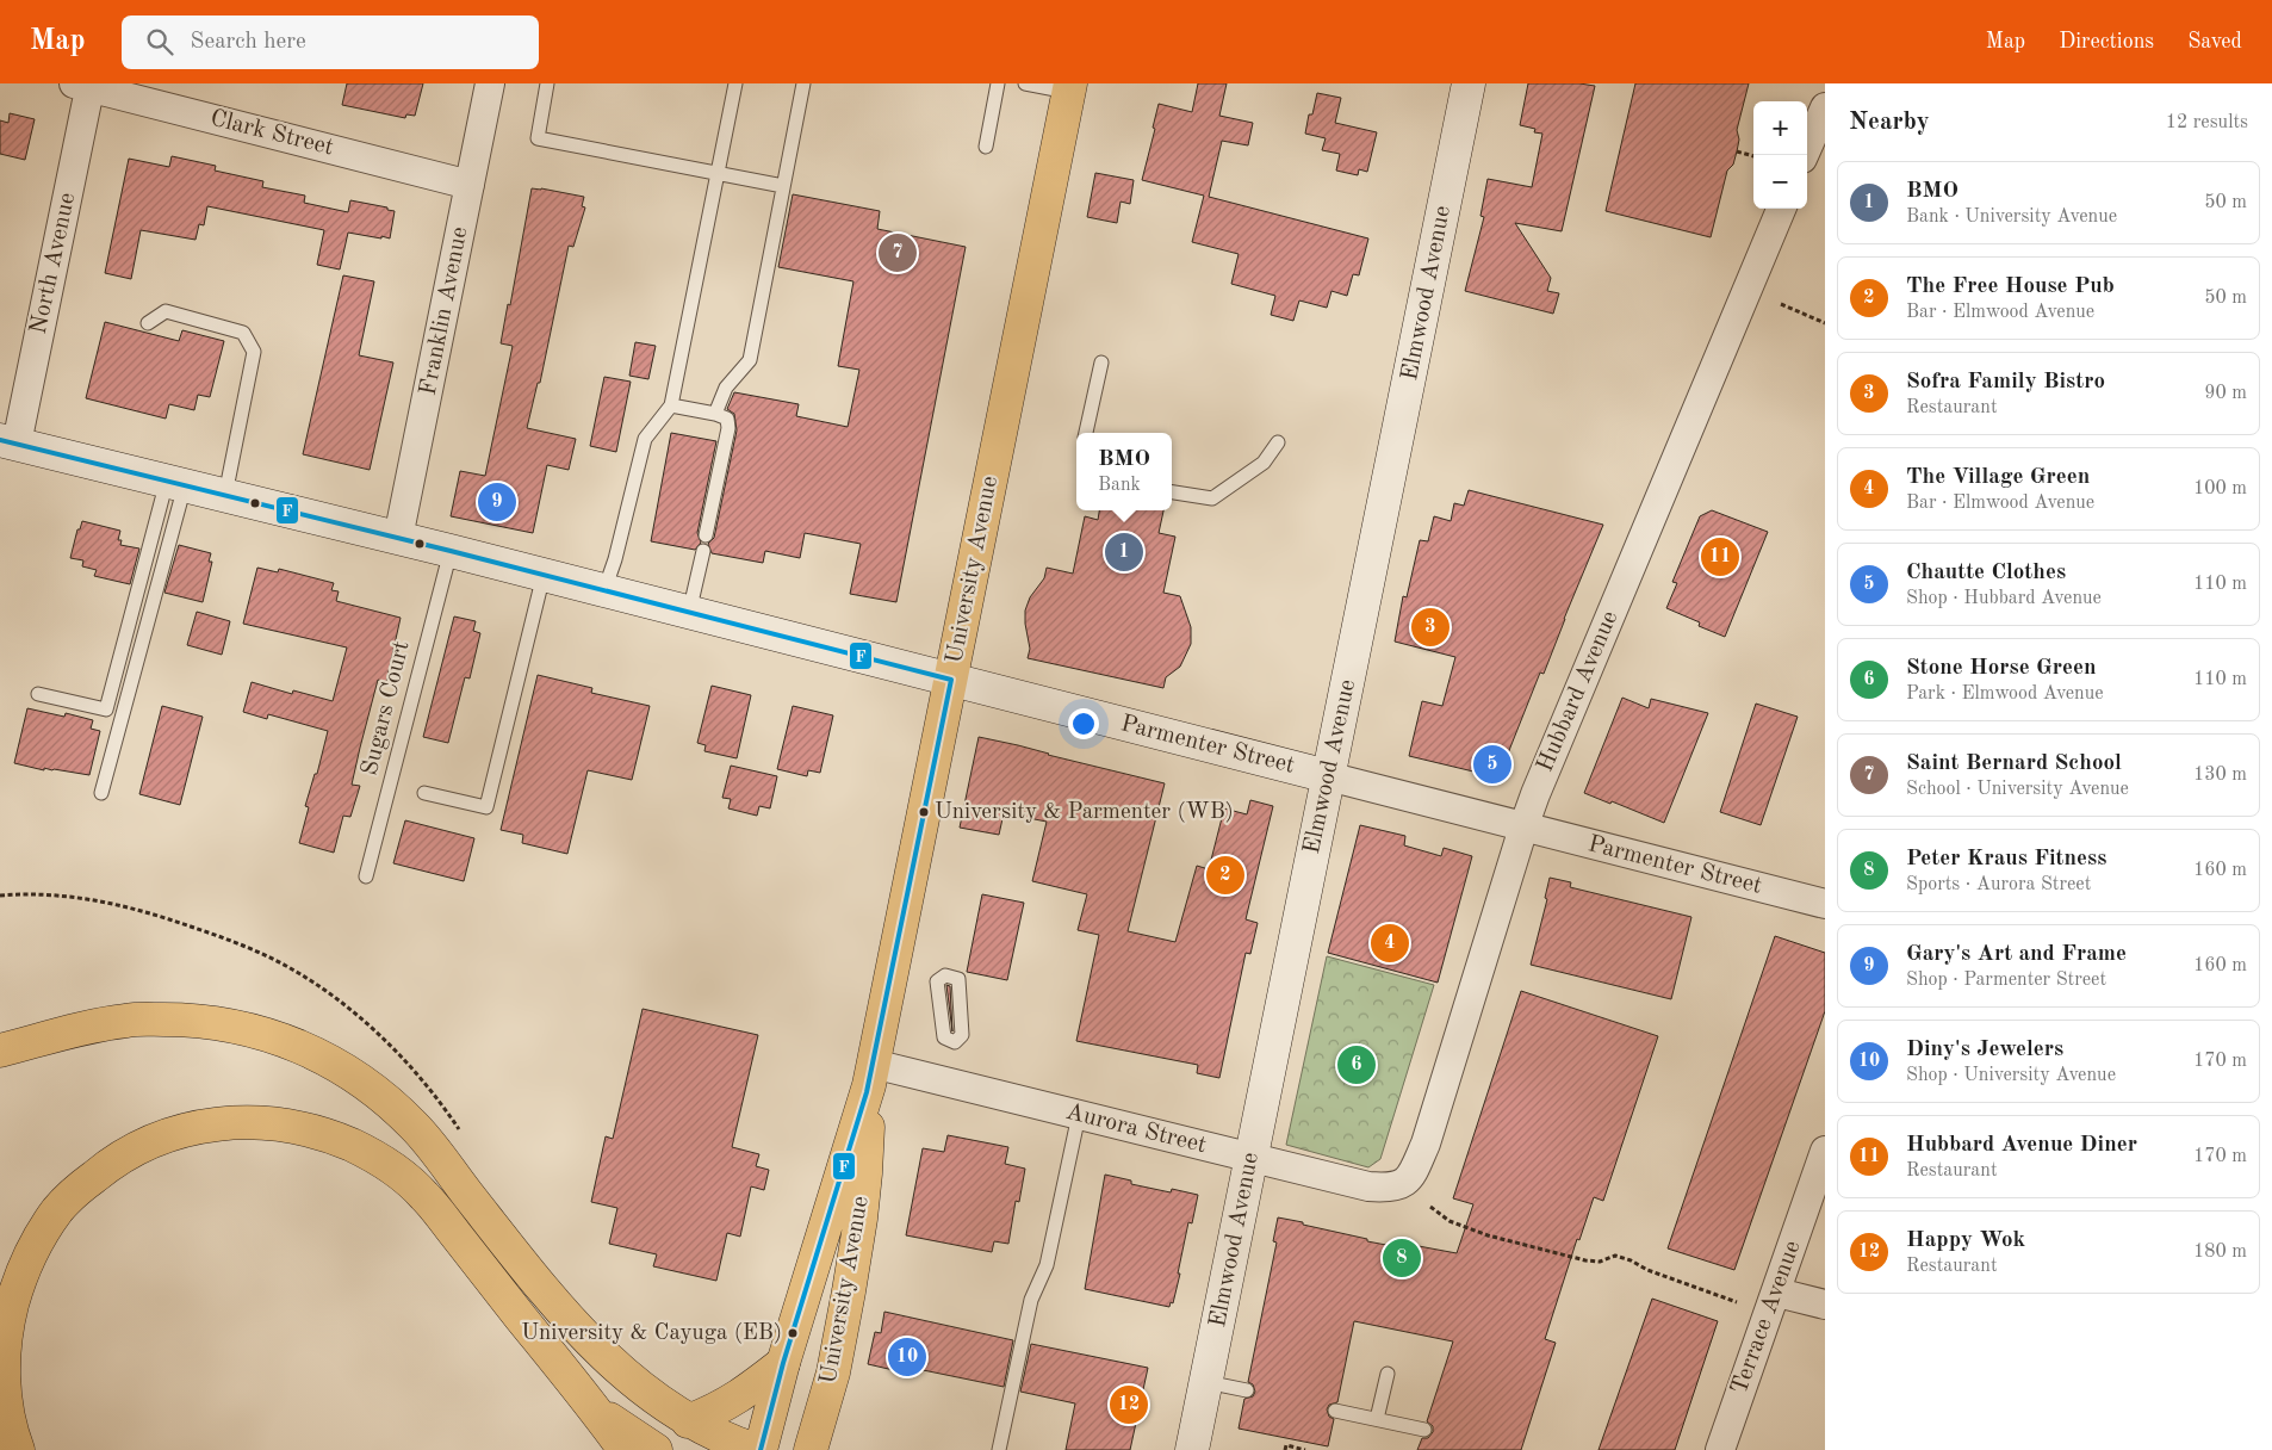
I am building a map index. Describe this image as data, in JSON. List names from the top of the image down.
{
  "streets": {
    "main road": ["University Avenue"],
    "street": [
      "Clark Street",
      "North Avenue",
      "Elmwood Avenue",
      "Franklin Avenue",
      "Hubbard Avenue",
      "Parmenter Street",
      "Aurora Street",
      "Terrace Avenue"
    ],
    "lane": ["Sugars Court"]
  },
  "crossings": [
    ["Clark Street", "North Avenue"],
    ["Clark Street", "Franklin Avenue"],
    ["North Avenue", "Parmenter Street"],
    ["Elmwood Avenue", "Parmenter Street"],
    ["Elmwood Avenue", "Aurora Street"],
    ["Franklin Avenue", "Parmenter Street"],
    ["University Avenue", "Parmenter Street"],
    ["University Avenue", "Aurora Street"],
    ["Hubbard Avenue", "Parmenter Street"],
    ["Hubbard Avenue", "Aurora Street"],
    ["Sugars Court", "Parmenter Street"]
  ],
  "places": ["University & Parmenter (WB)", "University & Cayuga (EB)"],
  "lines": ["transit line F"],
  "page": {
    "header": "Map",
    "search": "Search here",
    "nav": ["Map", "Directions", "Saved"],
    "heading": ["Nearby", "12 results"],
    "map_buttons": ["+", "−"],
    "list": [
      {
        "mark": "1",
        "name": "BMO",
        "note": "Bank · University Avenue",
        "value": "50 m"
      },
      {
        "mark": "2",
        "name": "The Free House Pub",
        "note": "Bar · Elmwood Avenue",
        "value": "50 m"
      },
      {
        "mark": "3",
        "name": "Sofra Family Bistro",
        "note": "Restaurant",
        "value": "90 m"
      },
      {
        "mark": "4",
        "name": "The Village Green",
        "note": "Bar · Elmwood Avenue",
        "value": "100 m"
      },
      {
        "mark": "5",
        "name": "Chautte Clothes",
        "note": "Shop · Hubbard Avenue",
        "value": "110 m"
      },
      {
        "mark": "6",
        "name": "Stone Horse Green",
        "note": "Park · Elmwood Avenue",
        "value": "110 m"
      },
      {
        "mark": "7",
        "name": "Saint Bernard School",
        "note": "School · University Avenue",
        "value": "130 m"
      },
      {
        "mark": "8",
        "name": "Peter Kraus Fitness",
        "note": "Sports · Aurora Street",
        "value": "160 m"
      },
      {
        "mark": "9",
        "name": "Gary's Art and Frame",
        "note": "Shop · Parmenter Street",
        "value": "160 m"
      },
      {
        "mark": "10",
        "name": "Diny's Jewelers",
        "note": "Shop · University Avenue",
        "value": "170 m"
      },
      {
        "mark": "11",
        "name": "Hubbard Avenue Diner",
        "note": "Restaurant",
        "value": "170 m"
      },
      {
        "mark": "12",
        "name": "Happy Wok",
        "note": "Restaurant",
        "value": "180 m"
      }
    ],
    "pins": [
      "7",
      "9",
      "1",
      "11",
      "3",
      "5",
      "2",
      "4",
      "6",
      "8",
      "10",
      "12"
    ],
    "popup": ["BMO", "Bank"]
  }
}
